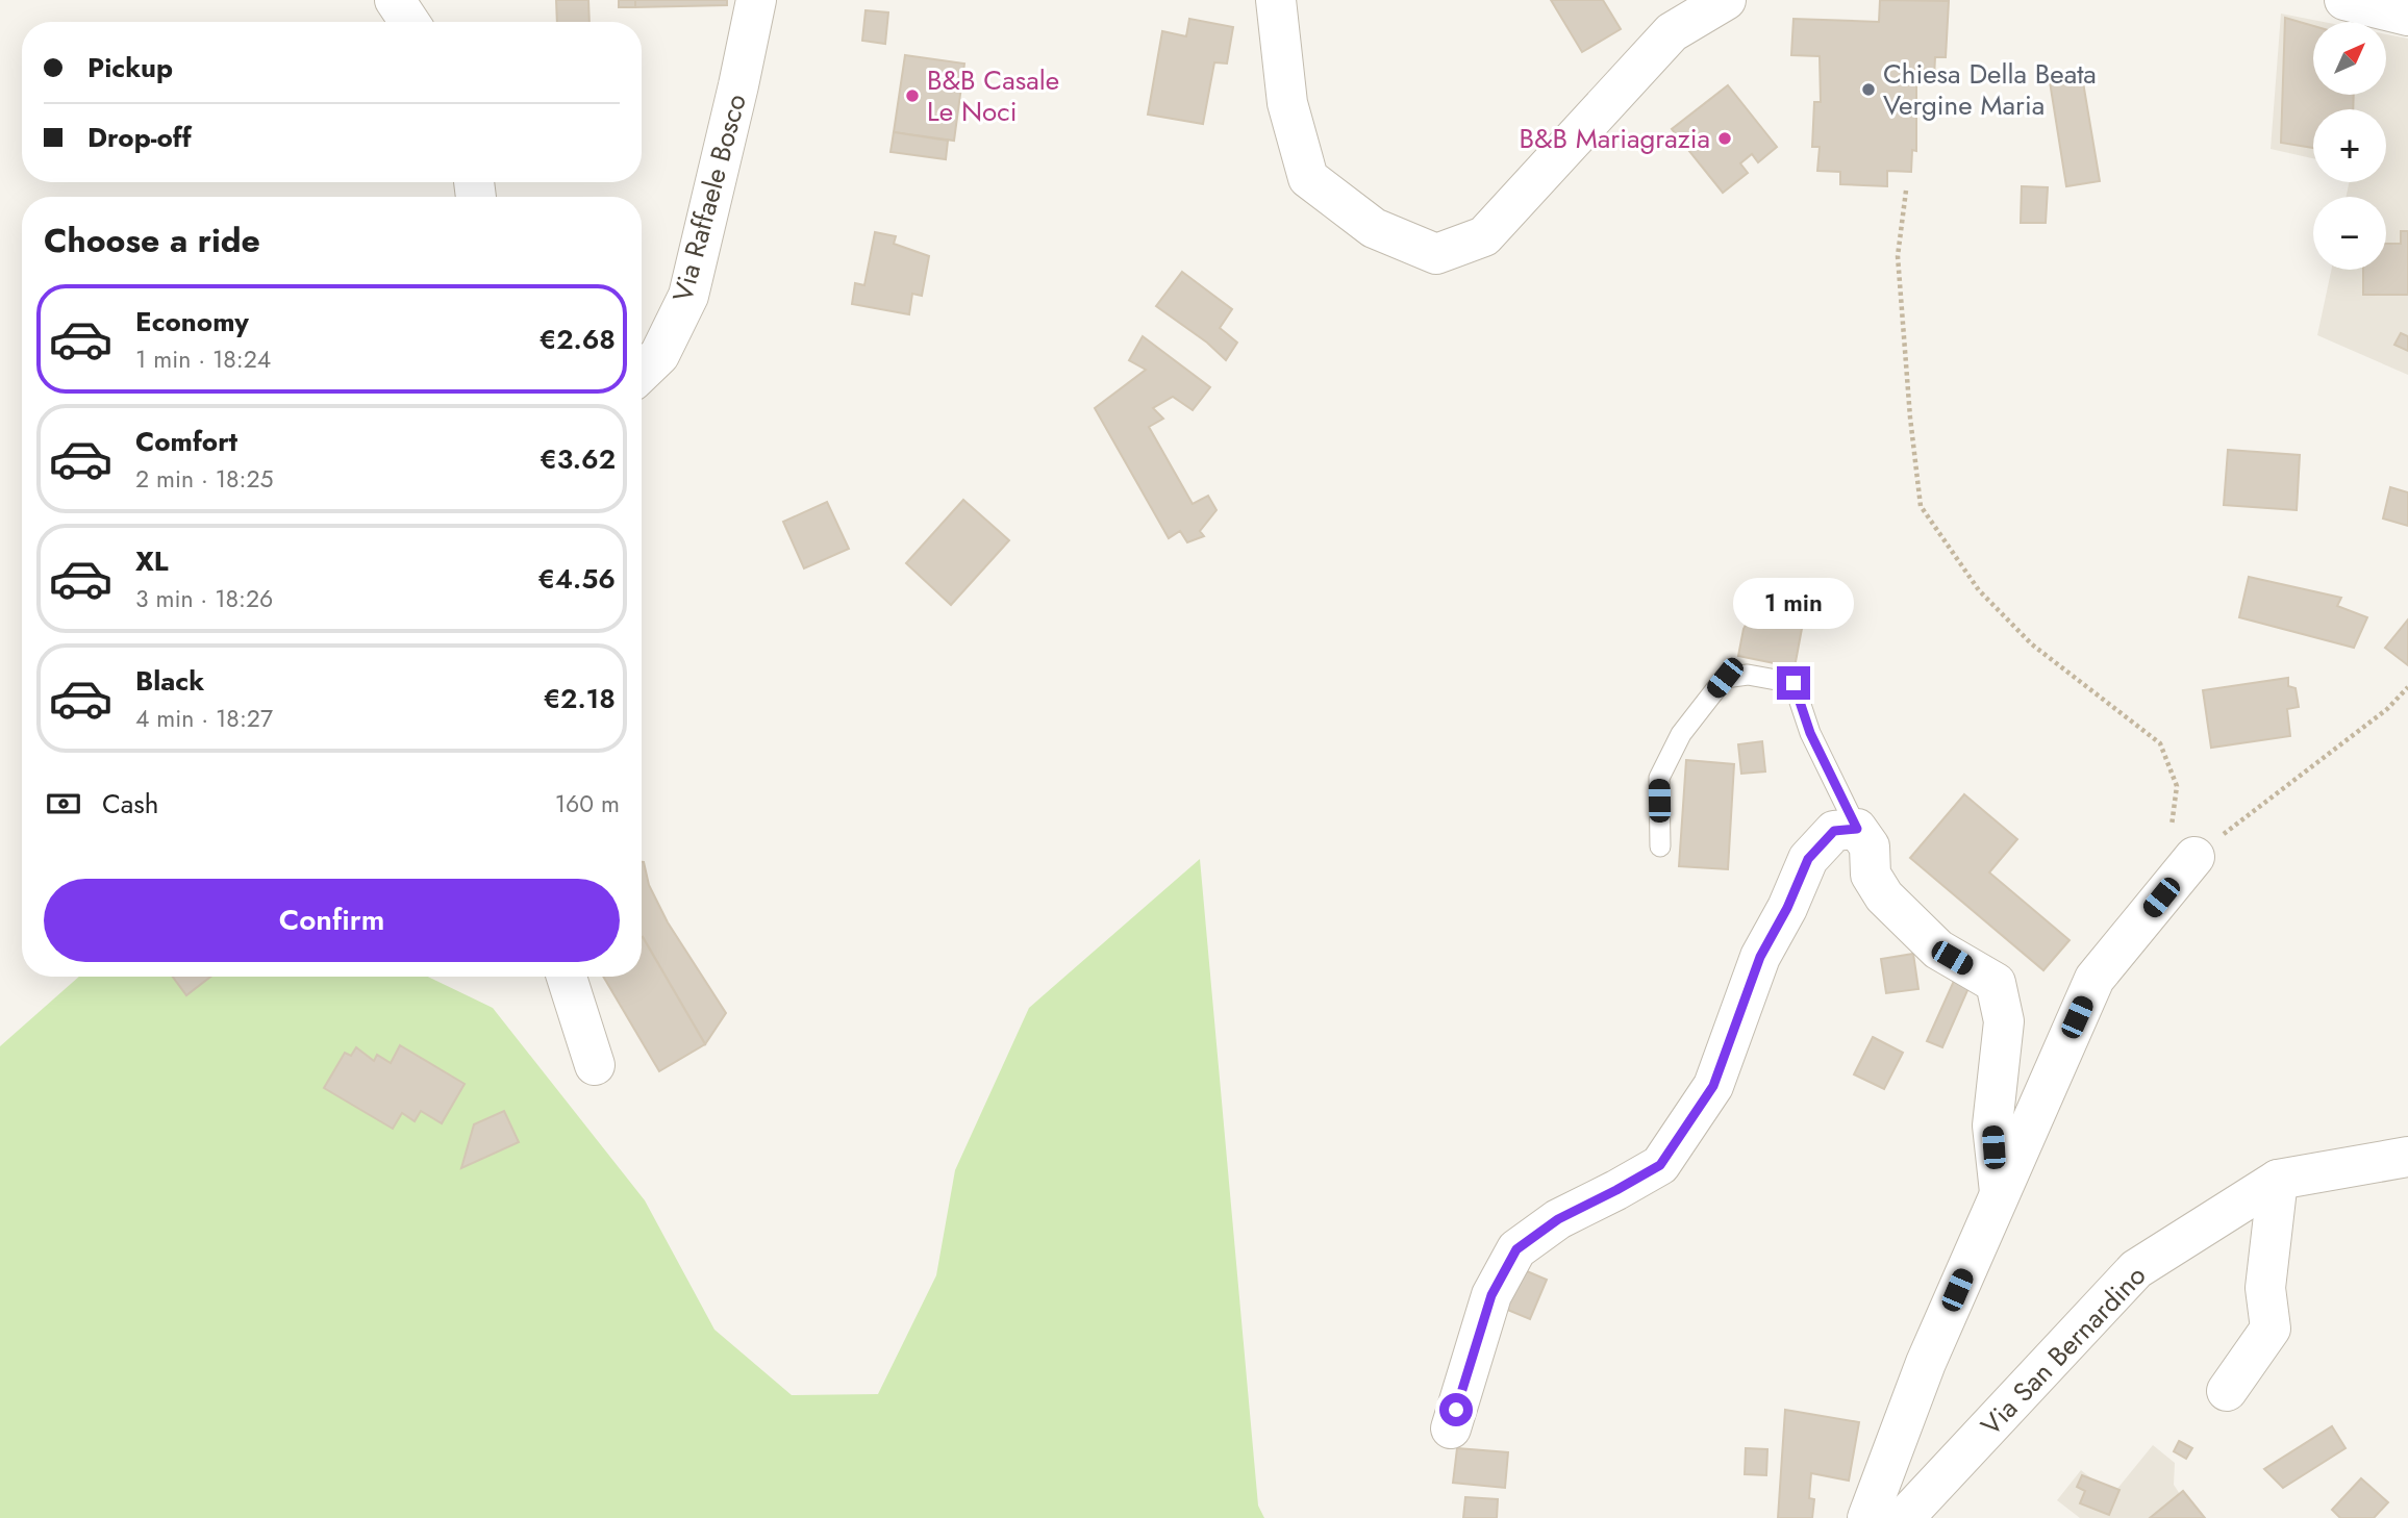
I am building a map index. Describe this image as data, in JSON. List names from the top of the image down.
{
  "streets": {
    "street": ["Via Raffaele Bosco", "Via San Bernardino"]
  },
  "places": ["Chiesa Della Beata Vergine Maria", "B&B Casale Le Noci", "B&B Mariagrazia"],
  "north": "top right",
  "page": {
    "map_buttons": ["+", "−"],
    "banner": ["Pickup", "Drop-off"],
    "heading": "Choose a ride",
    "list": [
      {
        "name": "Economy",
        "note": "1 min · 18:24",
        "value": "€2.68"
      },
      {
        "name": "Comfort",
        "note": "2 min · 18:25",
        "value": "€3.62"
      },
      {
        "name": "XL",
        "note": "3 min · 18:26",
        "value": "€4.56"
      },
      {
        "name": "Black",
        "note": "4 min · 18:27",
        "value": "€2.18"
      }
    ],
    "bubble": "1 min",
    "pay": ["Cash", "160 m"],
    "buttons": "Confirm"
  }
}
